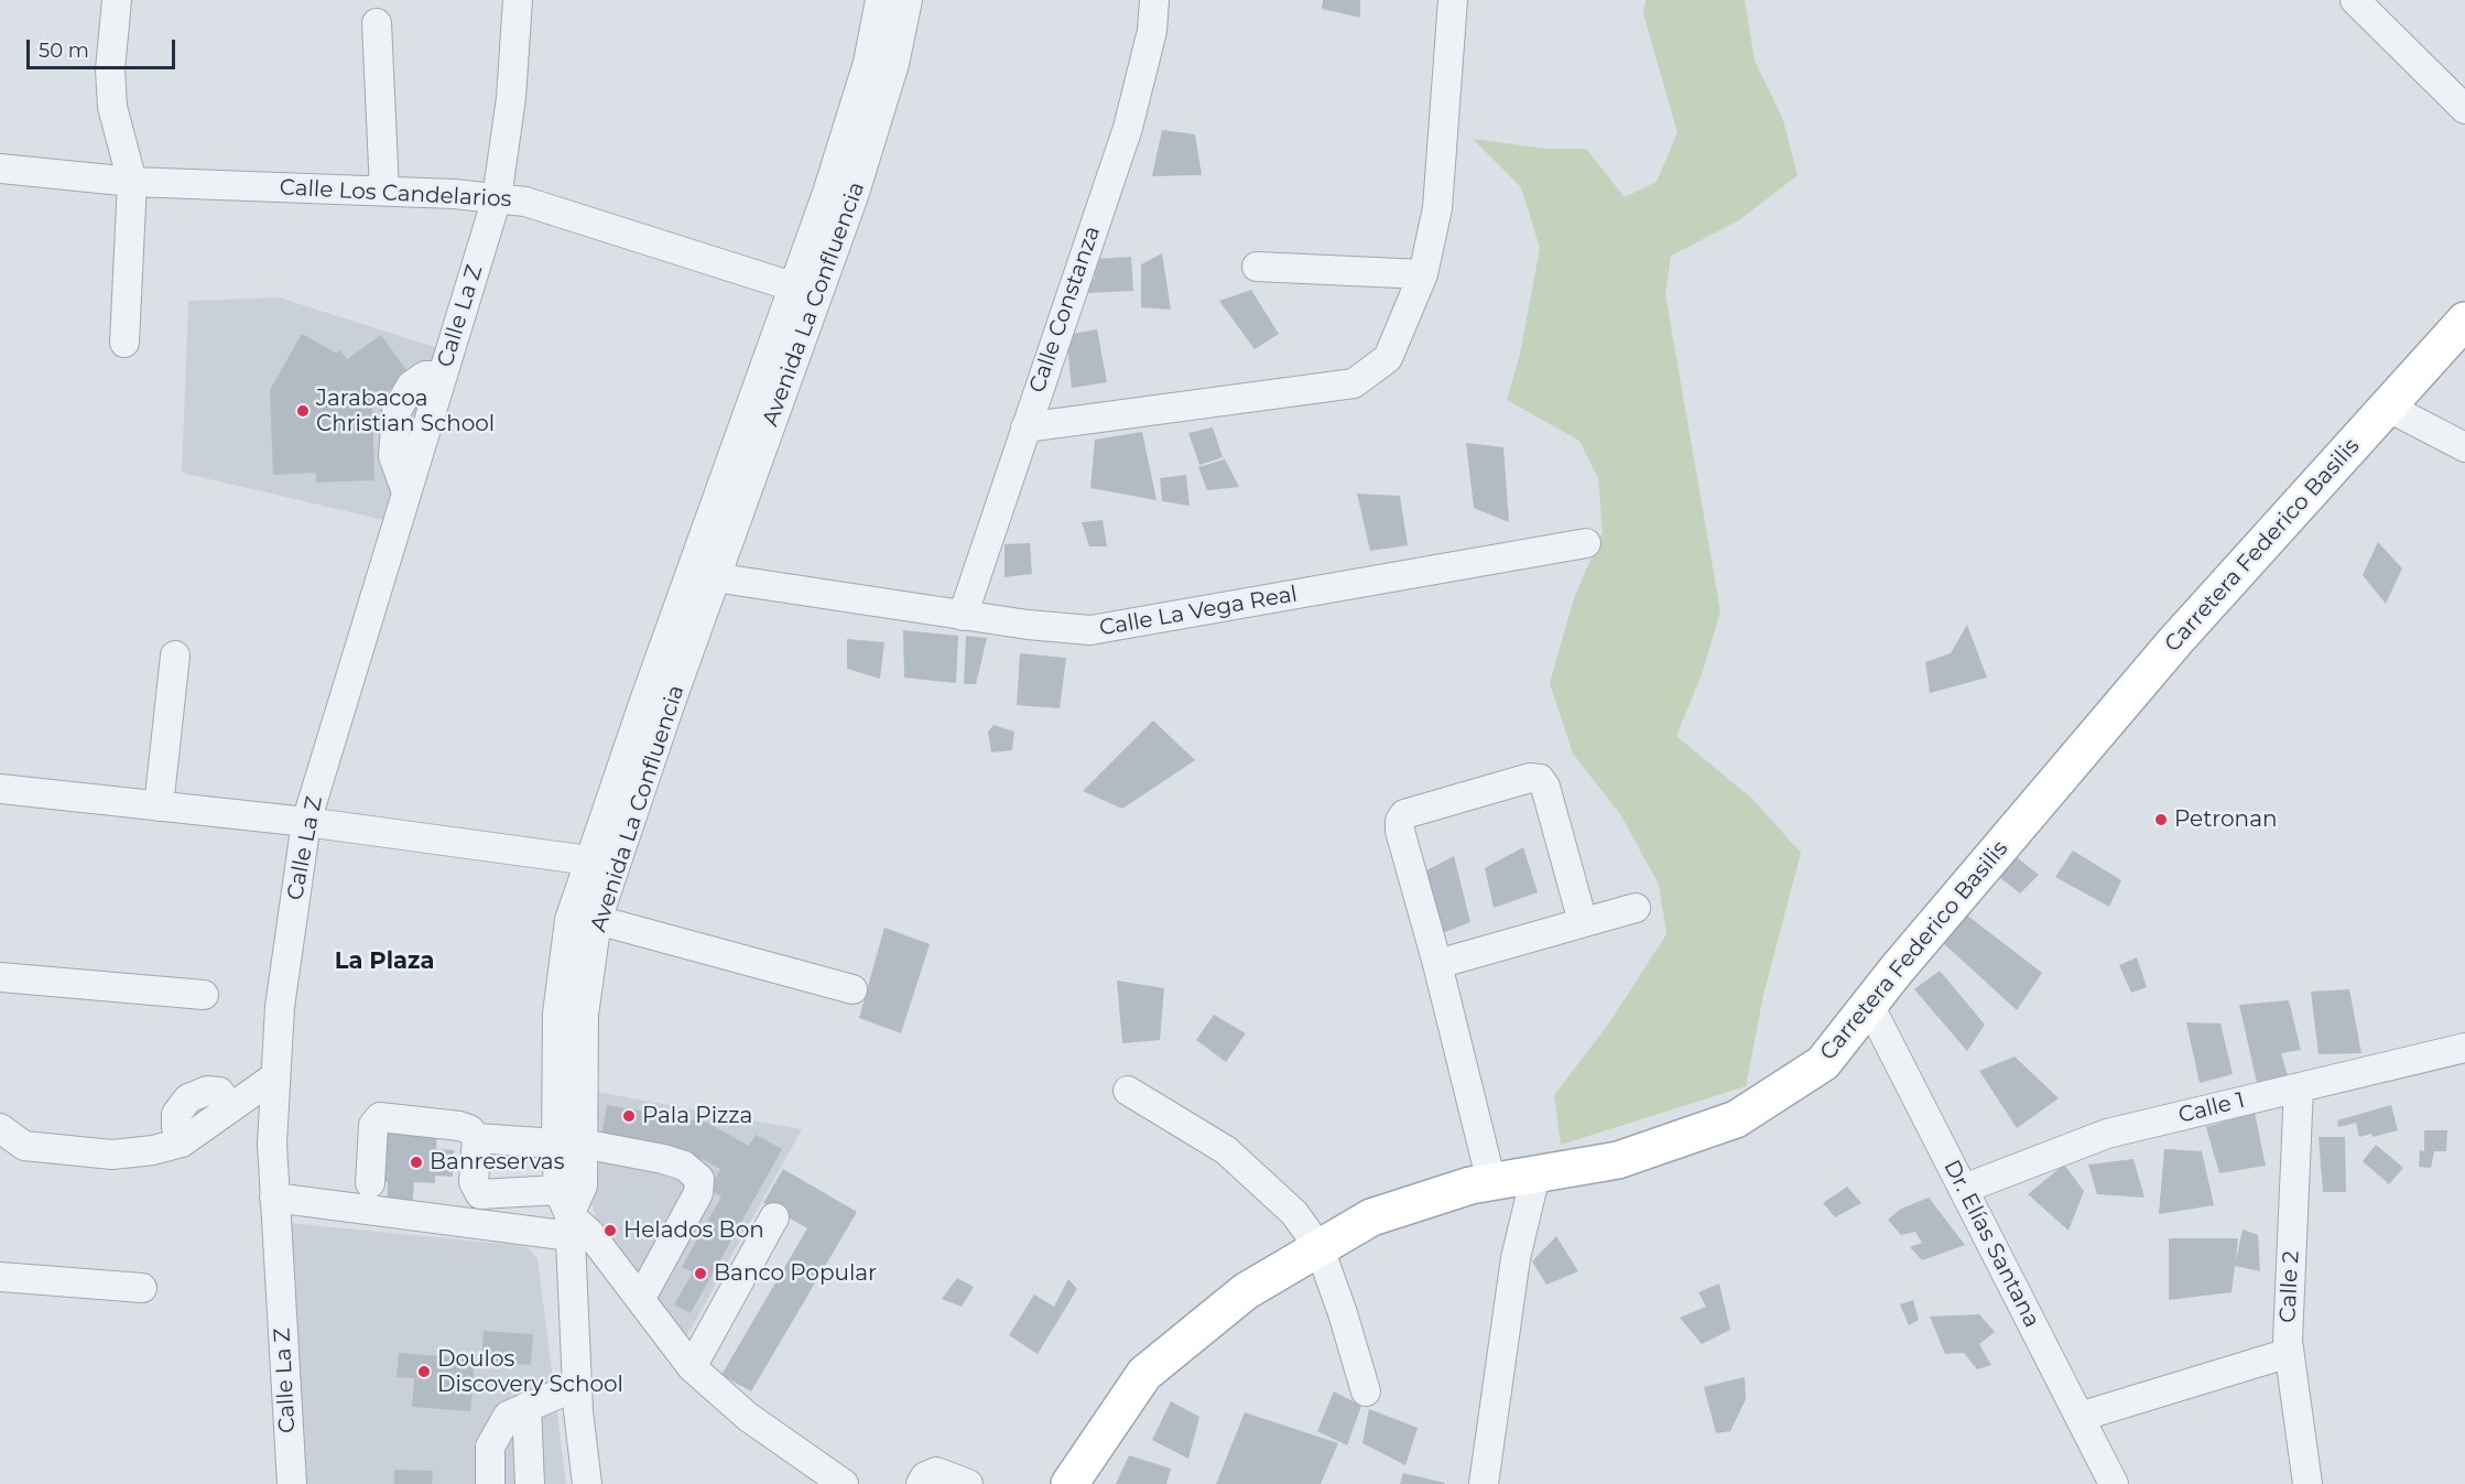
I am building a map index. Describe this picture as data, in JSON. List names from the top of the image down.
{
  "streets": {
    "main road": ["Carretera Federico Basilis"],
    "street": [
      "Calle Los Candelarios",
      "Avenida La Confluencia",
      "Calle Constanza",
      "Calle La Z",
      "Calle La Vega Real",
      "Calle 1",
      "Dr. Elías Santana",
      "Calle 2"
    ]
  },
  "crossings": [
    ["Calle Los Candelarios", "Avenida La Confluencia"],
    ["Calle Los Candelarios", "Calle La Z"],
    ["Avenida La Confluencia", "Calle La Vega Real"],
    ["Calle Constanza", "Calle La Vega Real"],
    ["Carretera Federico Basilis", "Dr. Elías Santana"],
    ["Calle 1", "Dr. Elías Santana"],
    ["Calle 1", "Calle 2"]
  ],
  "districts": ["La Plaza"],
  "places": [
    "Jarabacoa Christian School",
    "Petronan",
    "Pala Pizza",
    "Banreservas",
    "Helados Bon",
    "Banco Popular",
    "Doulos Discovery School"
  ],
  "scale_bar": "50 m"
}
